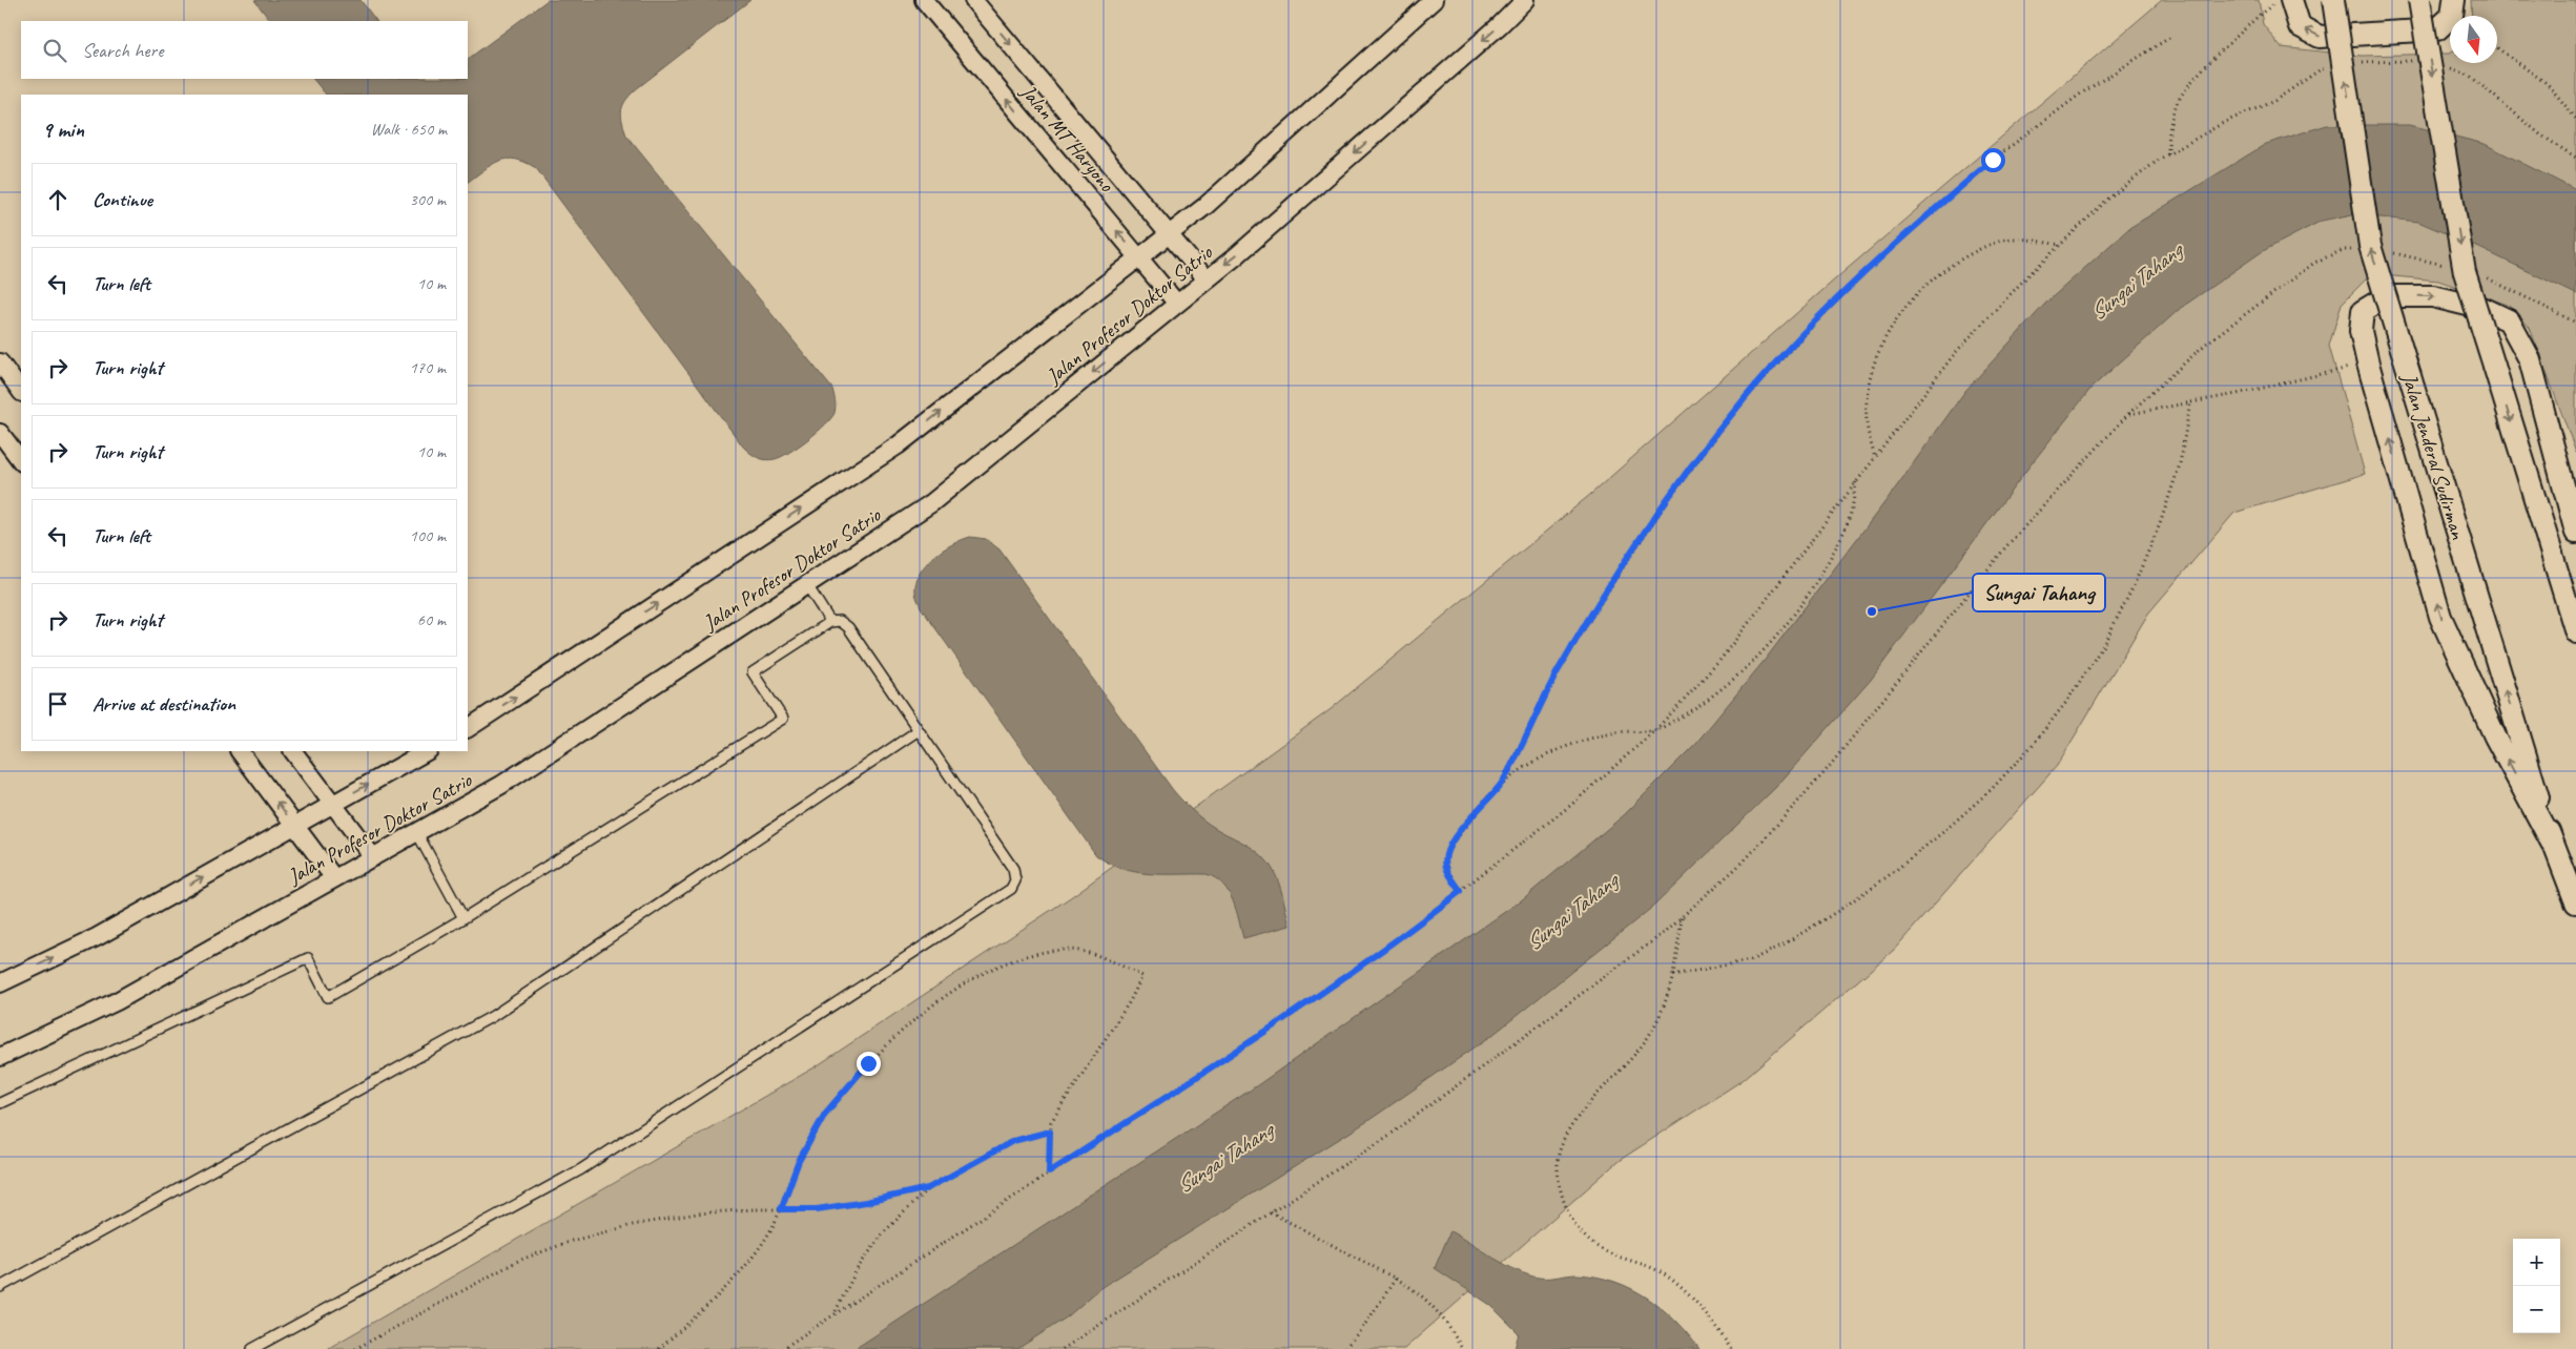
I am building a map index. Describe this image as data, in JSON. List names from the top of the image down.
{
  "streets": {
    "street": ["Jalan MT Haryono", "Jalan Profesor Doktor Satrio", "Jalan Jenderal Sudirman"]
  },
  "crossings": [
    ["Jalan MT Haryono", "Jalan Profesor Doktor Satrio"]
  ],
  "water": ["Sungai Tahang"],
  "places": ["Sungai Tahang"],
  "north": "bottom",
  "page": {
    "search": "Search here",
    "heading": ["9 min", "Walk · 650 m"],
    "list": [
      ["Continue", "300 m"],
      ["Turn left", "10 m"],
      ["Turn right", "170 m"],
      ["Turn right", "10 m"],
      ["Turn left", "100 m"],
      ["Turn right", "60 m"],
      "Arrive at destination"
    ],
    "map_buttons": ["+", "−"]
  }
}
